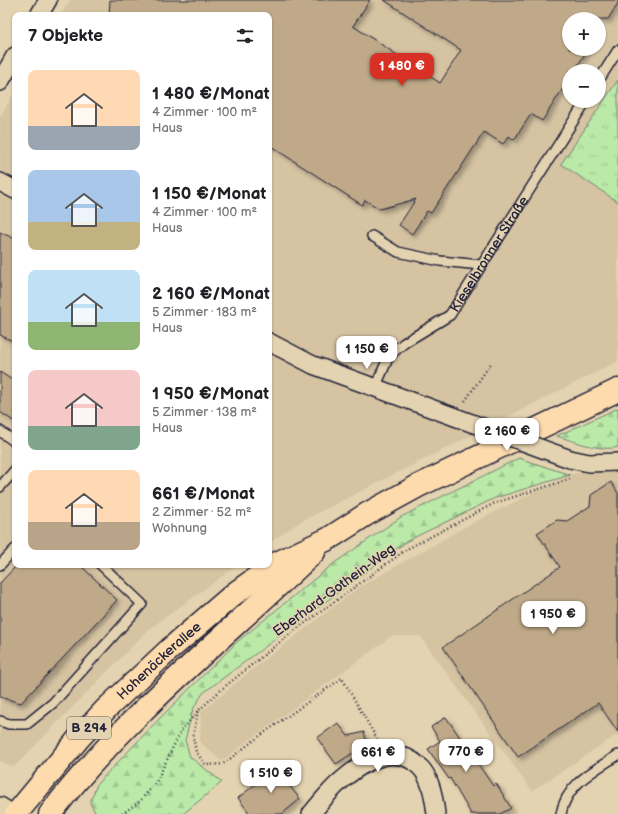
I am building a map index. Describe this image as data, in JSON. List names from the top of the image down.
{
  "streets": {
    "main road": ["Hohenäckerallee", "B 294"],
    "lane": ["Kieselbronner Straße"],
    "path": ["Eberhard-Gothein-Weg"]
  },
  "page": {
    "map_buttons": ["+", "−"],
    "heading": "7 Objekte",
    "price": [
      "1 480 €",
      "1 150 €",
      "2 160 €",
      "1 950 €",
      "661 €",
      "770 €",
      "1 510 €"
    ],
    "list": [
      {
        "name": "1 480 €/Monat",
        "note": "4 Zimmer · 100 m² · Haus"
      },
      {
        "name": "1 150 €/Monat",
        "note": "4 Zimmer · 100 m² · Haus"
      },
      {
        "name": "2 160 €/Monat",
        "note": "5 Zimmer · 183 m² · Haus"
      },
      {
        "name": "1 950 €/Monat",
        "note": "5 Zimmer · 138 m² · Haus"
      },
      {
        "name": "661 €/Monat",
        "note": "2 Zimmer · 52 m² · Wohnung"
      }
    ]
  }
}
